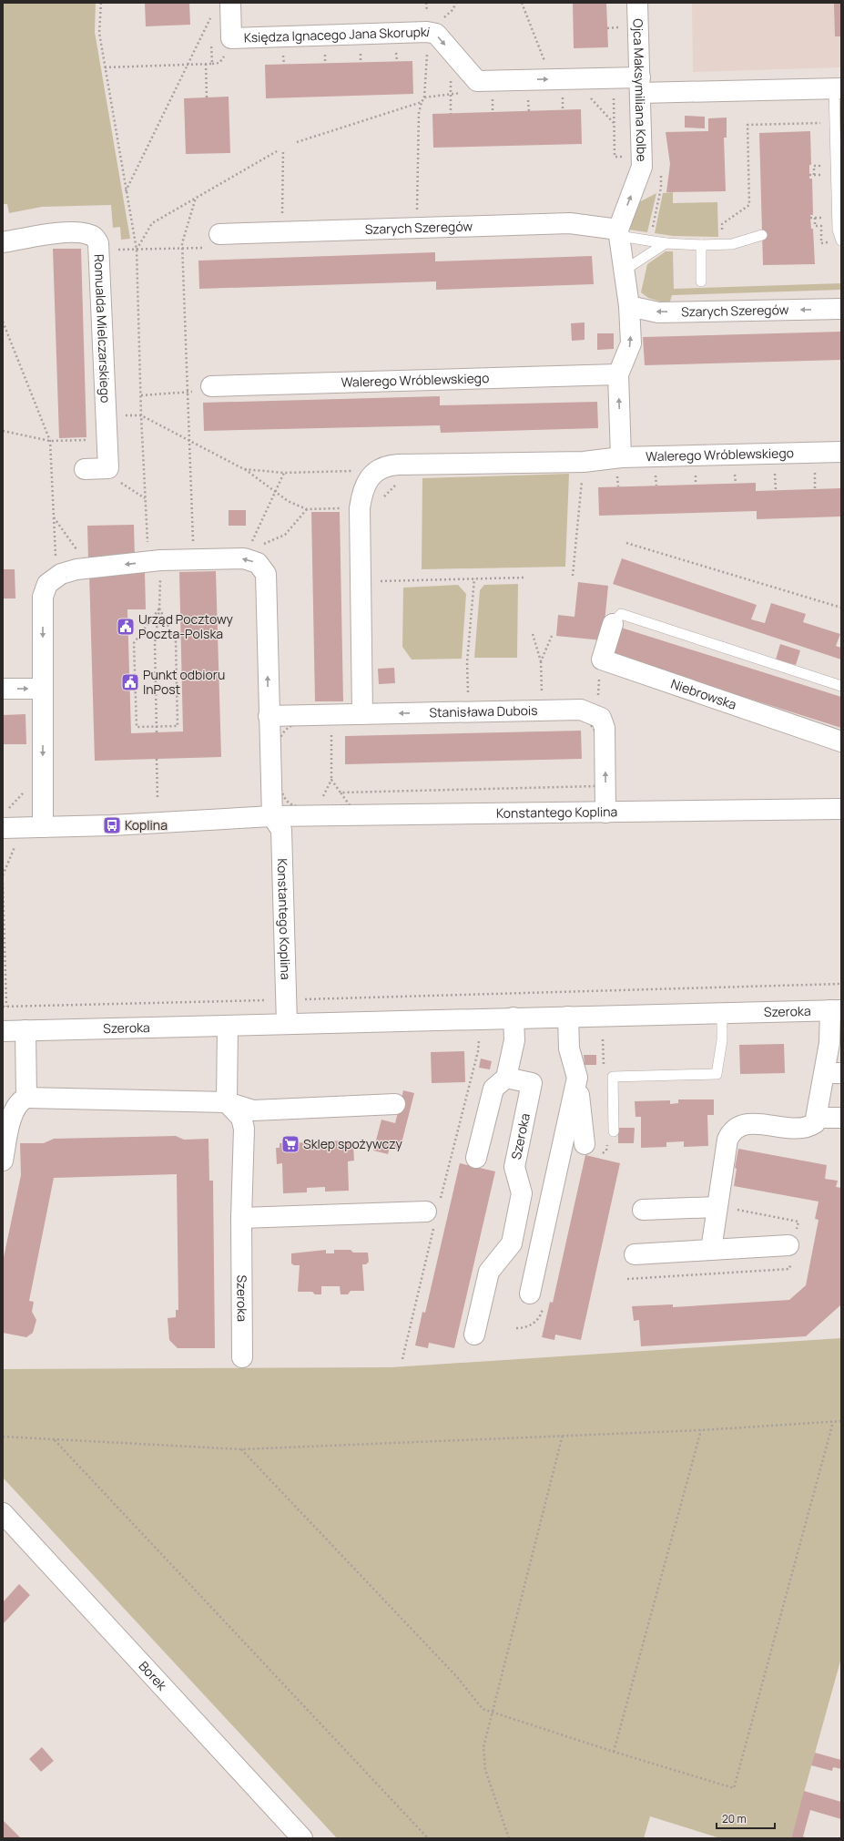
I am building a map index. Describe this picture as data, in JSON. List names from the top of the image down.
{
  "streets": {
    "street": [
      "Księdza Ignacego Jana Skorupki",
      "Ojca Maksymiliana Kolbe",
      "Szarych Szeregów",
      "Romualda Mielczarskiego",
      "Walerego Wróblewskiego",
      "Niebrowska",
      "Stanisława Dubois",
      "Konstantego Koplina",
      "Szeroka",
      "Borek"
    ]
  },
  "crossings": [
    ["Księdza Ignacego Jana Skorupki", "Ojca Maksymiliana Kolbe"],
    ["Ojca Maksymiliana Kolbe", "Szarych Szeregów"],
    ["Ojca Maksymiliana Kolbe", "Walerego Wróblewskiego"],
    ["Stanisława Dubois", "Konstantego Koplina"],
    ["Konstantego Koplina", "Szeroka"]
  ],
  "one_way": ["Księdza Ignacego Jana Skorupki", "Ojca Maksymiliana Kolbe"],
  "places": {
    "public building": ["Urząd Pocztowy Poczta-Polska", "Punkt odbioru InPost"],
    "bus stop": ["Koplina"],
    "supermarket": ["Sklep spożywczy"]
  },
  "scale_bar": "20 m"
}
